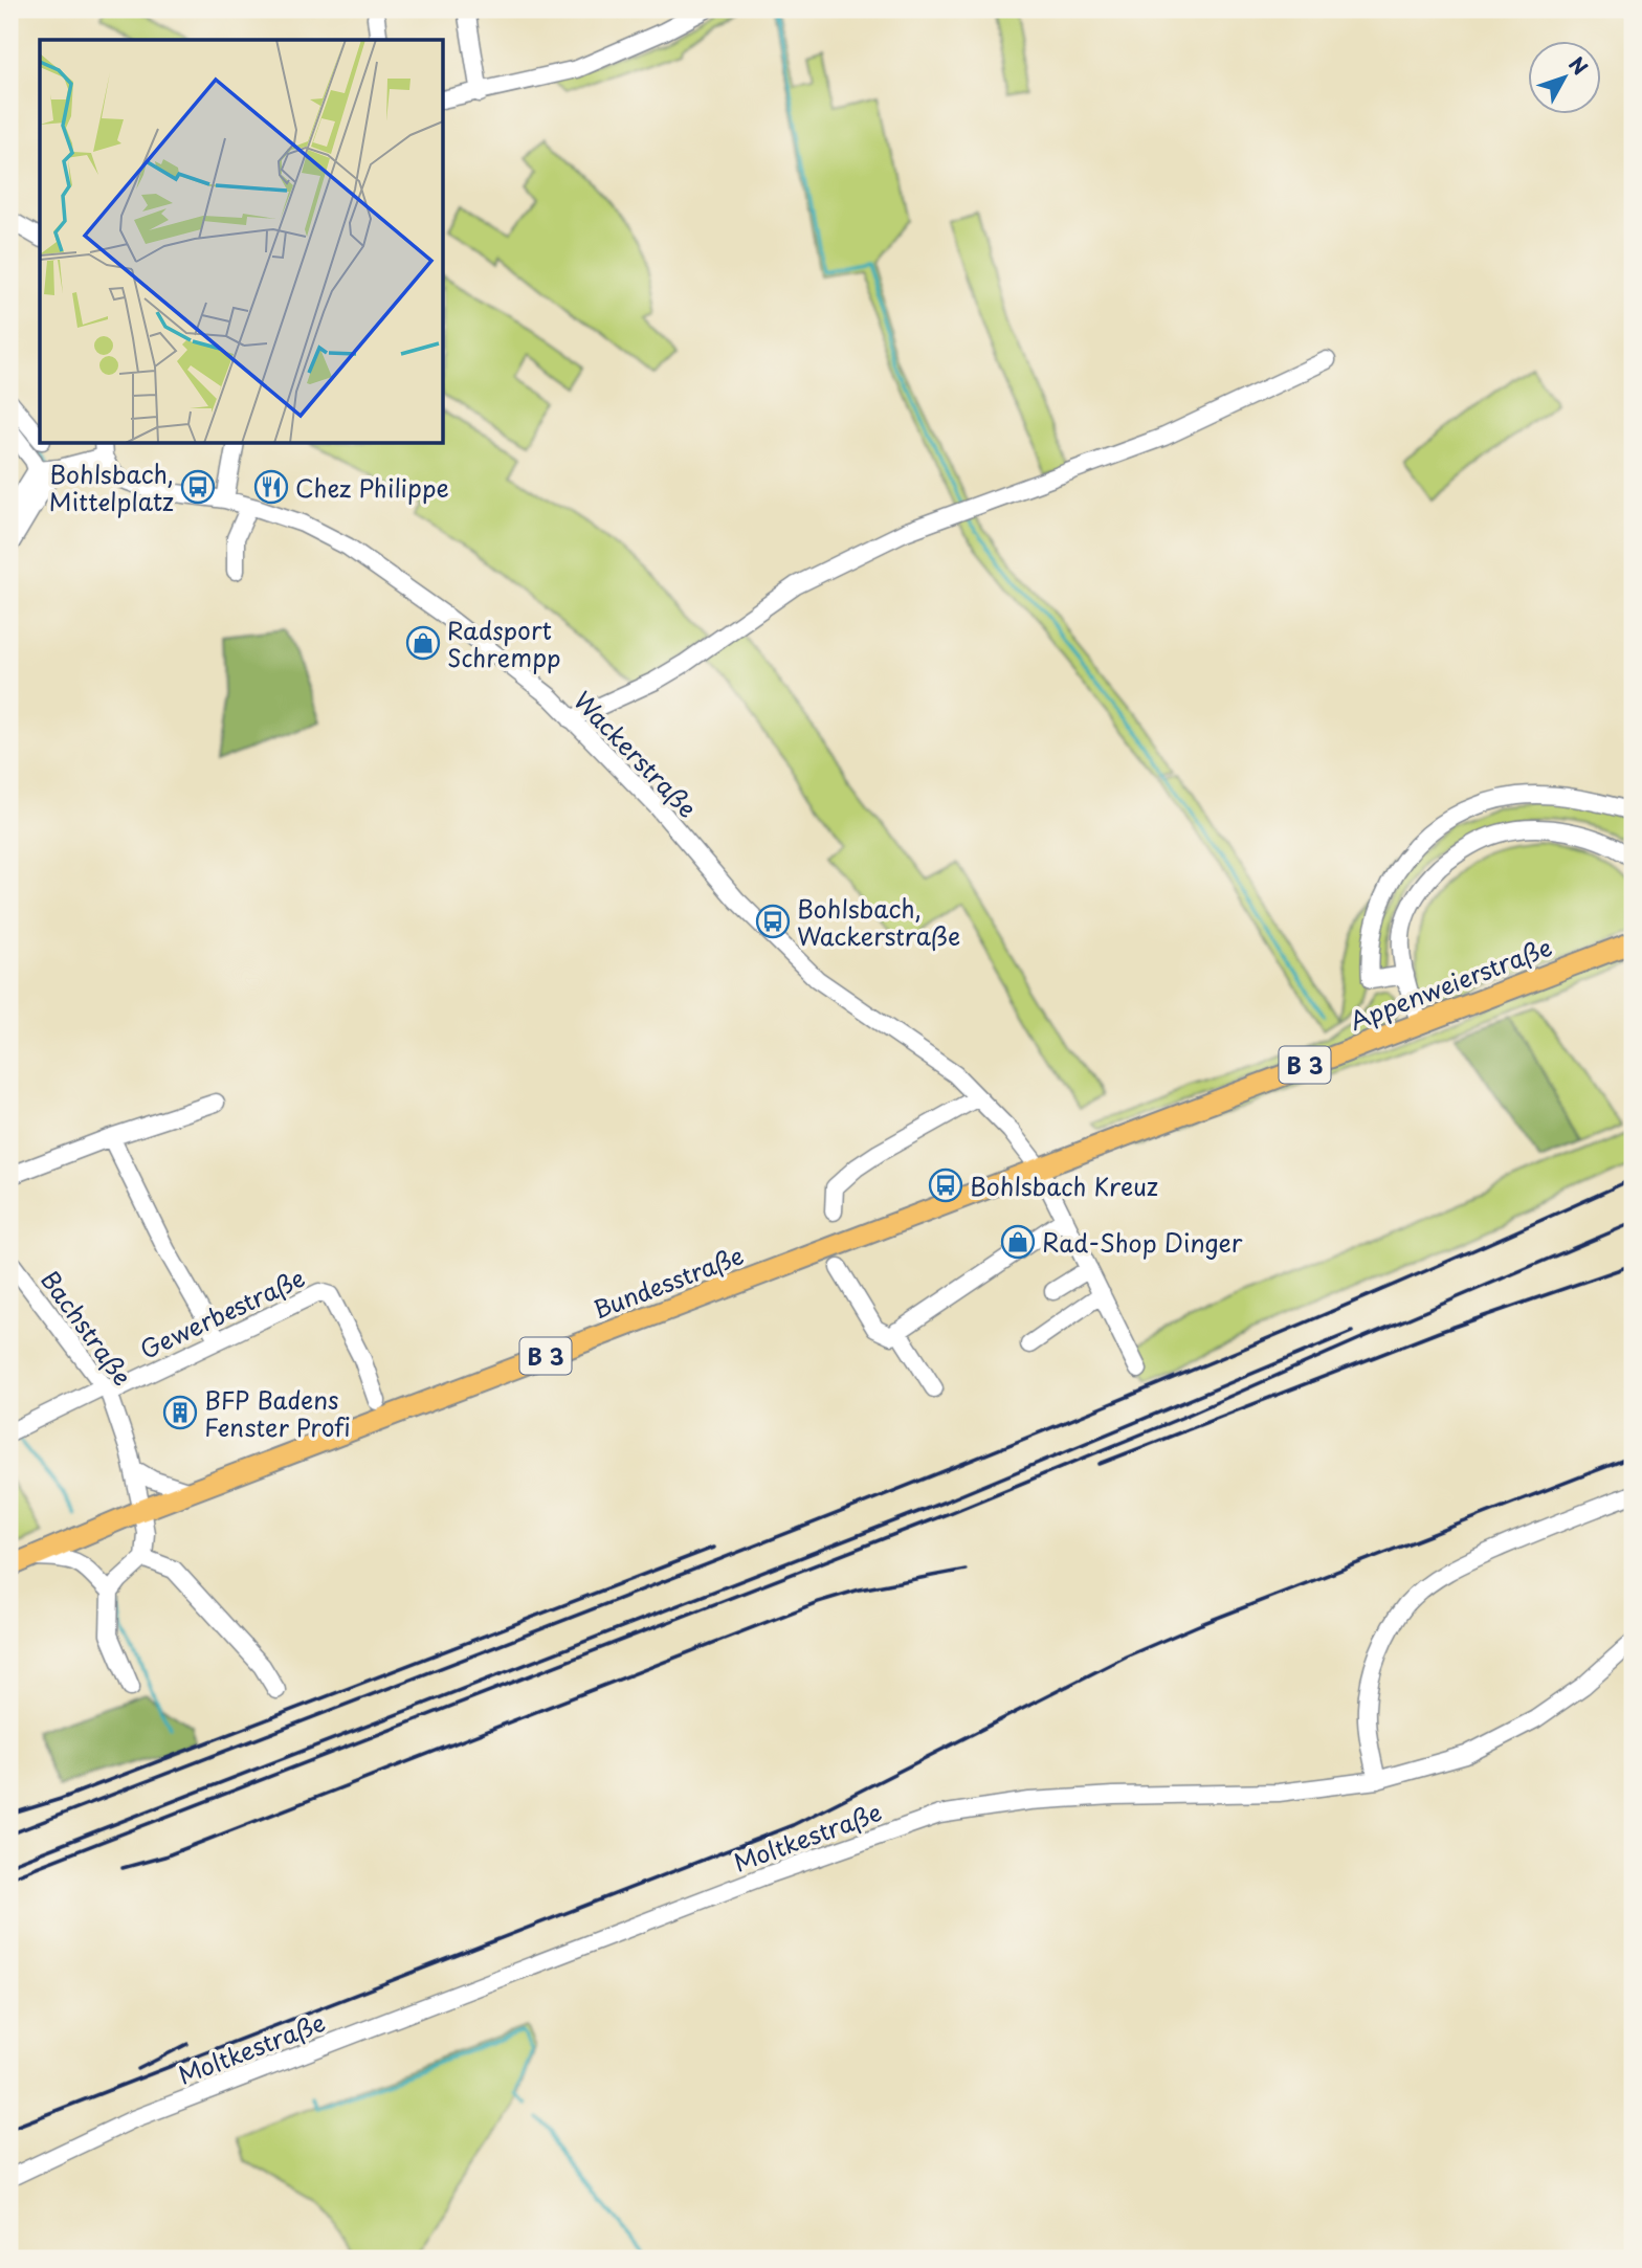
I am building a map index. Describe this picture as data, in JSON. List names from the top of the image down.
{
  "streets": {
    "main road": ["Appenweierstraße", "B 3", "Bundesstraße"],
    "street": [
      "Wackerstraße",
      "Gewerbestraße",
      "Bachstraße",
      "Moltkestraße"
    ]
  },
  "crossings": [
    ["Wackerstraße", "Appenweierstraße"],
    ["Wackerstraße", "Bundesstraße"],
    ["Appenweierstraße", "Bundesstraße"],
    ["Bundesstraße", "Bachstraße"],
    ["Gewerbestraße", "Bachstraße"]
  ],
  "places": {
    "bus stop": ["Bohlsbach, Mittelplatz", "Bohlsbach, Wackerstraße", "Bohlsbach Kreuz"],
    "restaurant": ["Chez Philippe"],
    "shop": ["Radsport Schrempp", "Rad-Shop Dinger"],
    "building": ["BFP Badens Fenster Profi"]
  },
  "north": "top right"
}
